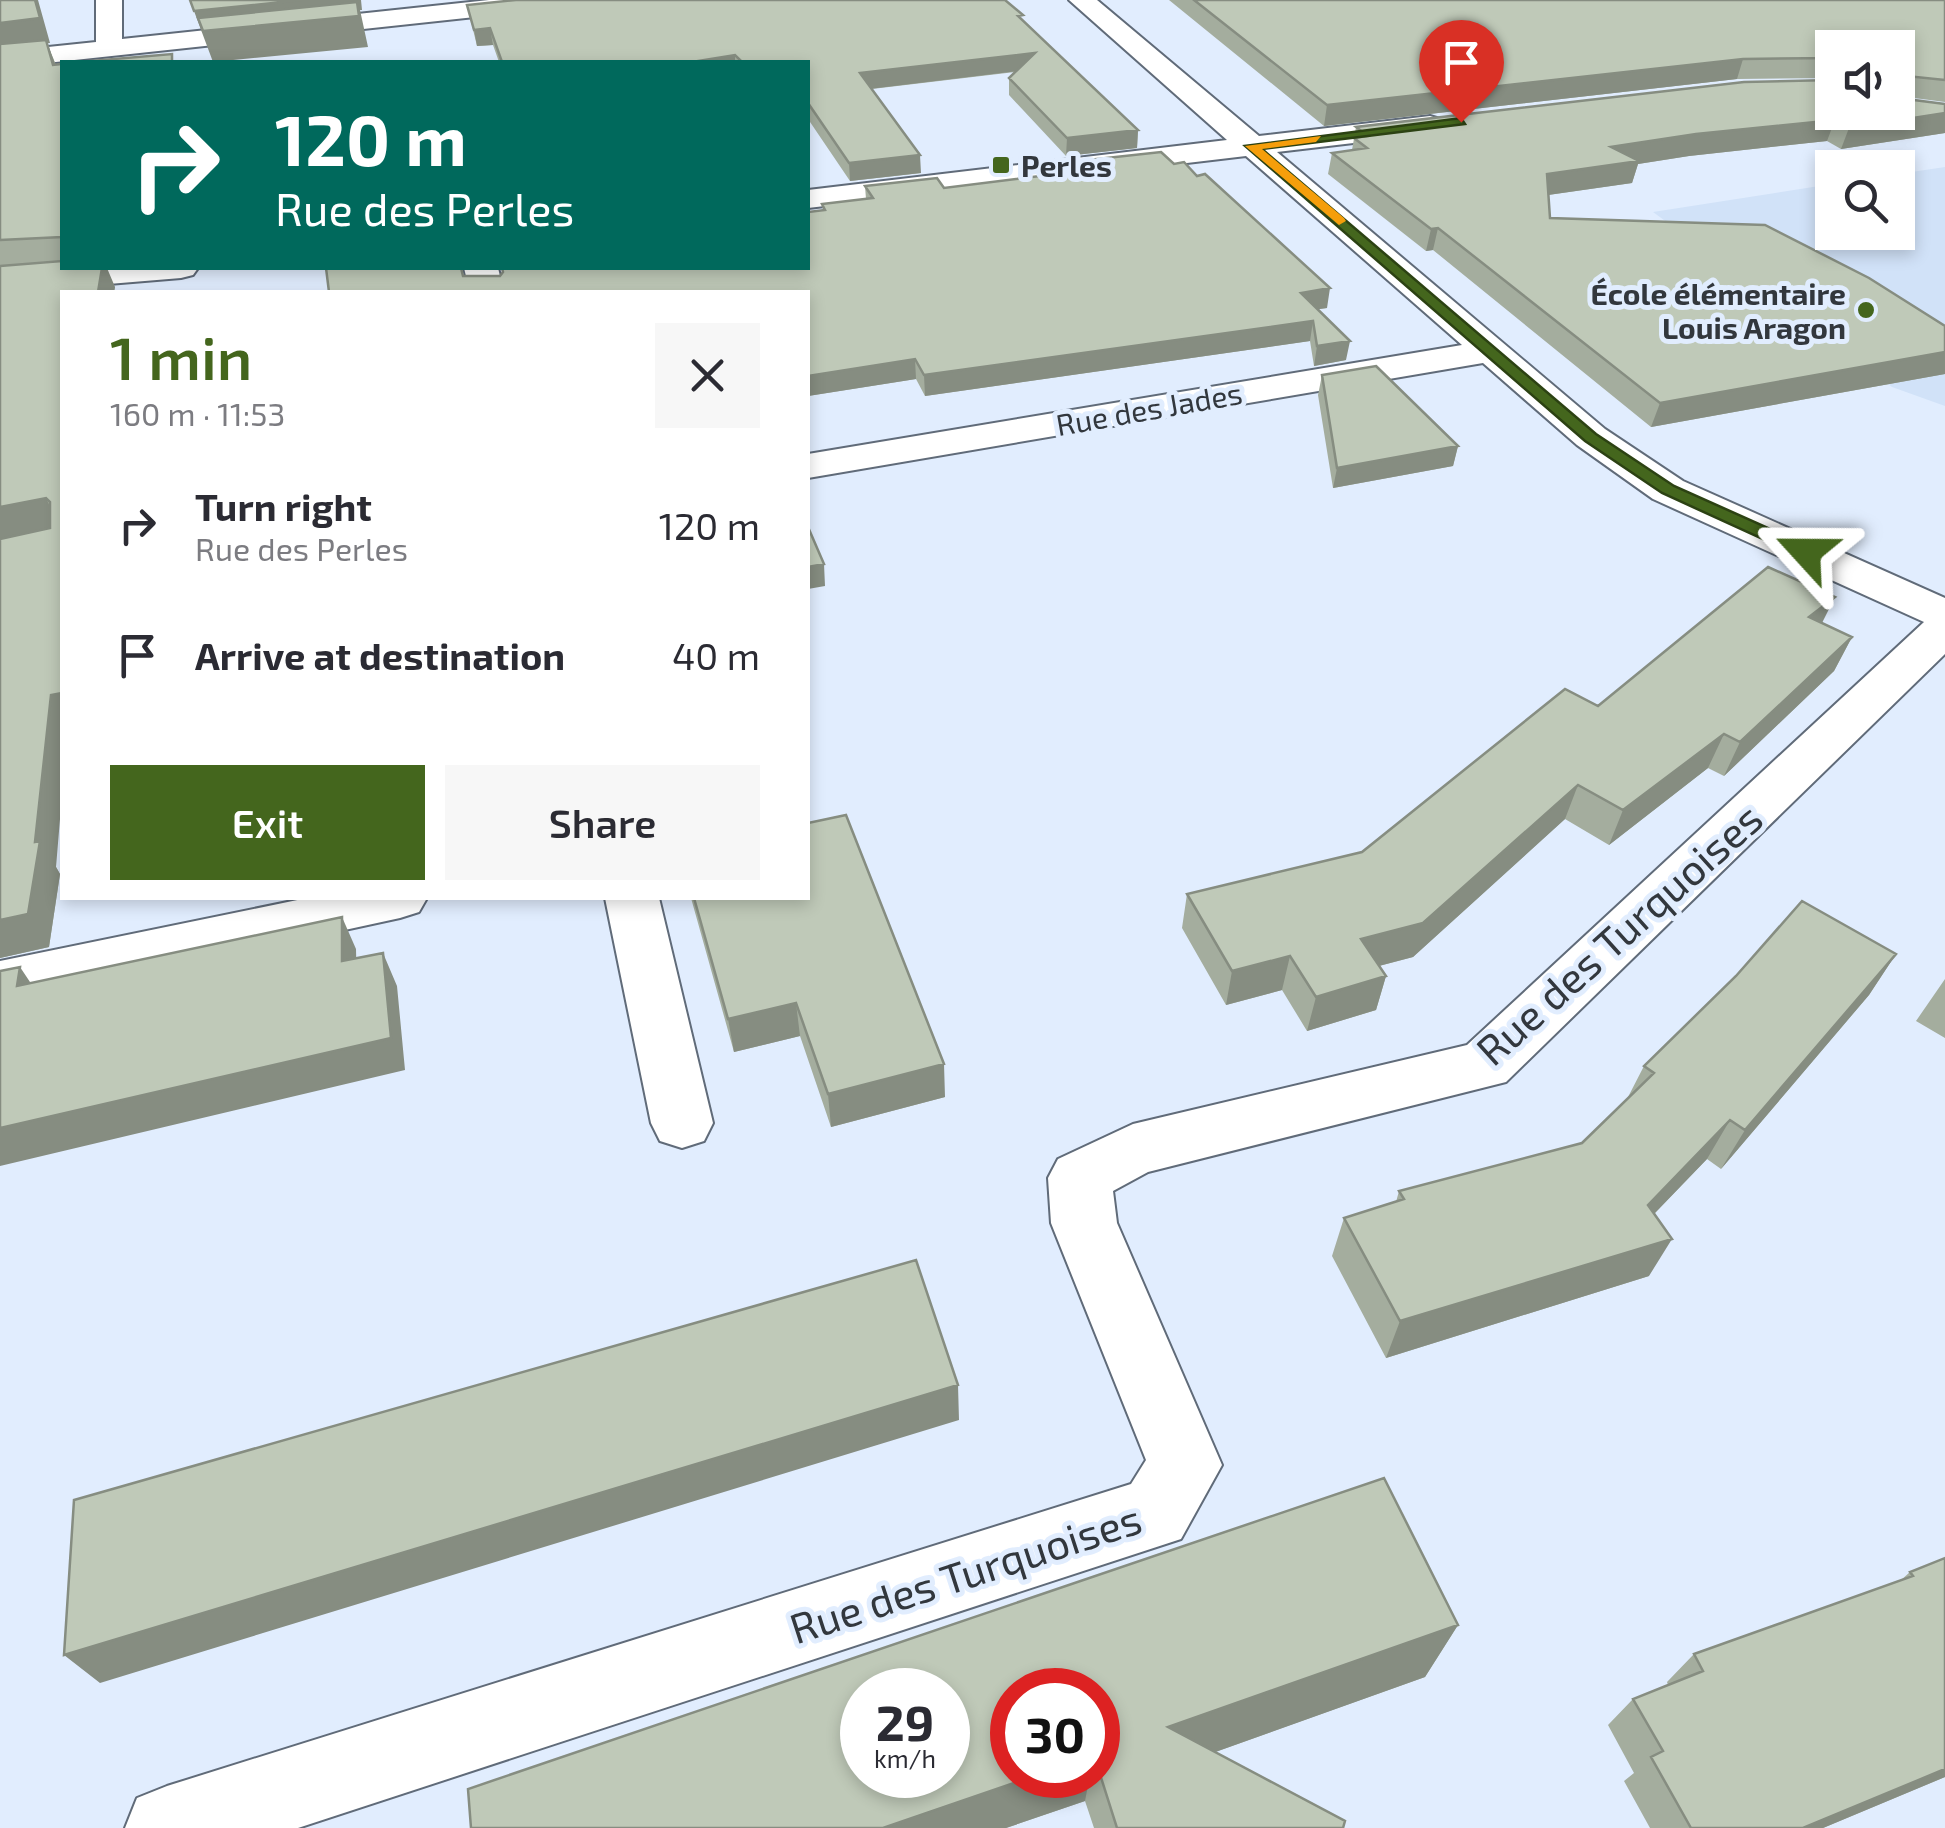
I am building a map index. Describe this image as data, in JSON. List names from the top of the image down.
{
  "streets": {
    "street": ["Rue des Jades", "Rue des Turquoises"]
  },
  "places": {
    "transit": ["Perles"],
    "other": ["École élémentaire Louis Aragon"]
  },
  "page": {
    "turn": ["120 m", "Rue des Perles"],
    "heading": ["1 min", "160 m · 11:53"],
    "list": [
      {
        "name": "Turn right",
        "note": "Rue des Perles",
        "value": "120 m"
      },
      {
        "name": "Arrive at destination",
        "value": "40 m"
      }
    ],
    "buttons": ["Exit", "Share"],
    "speed": "29 km/h",
    "limit": "30"
  }
}
